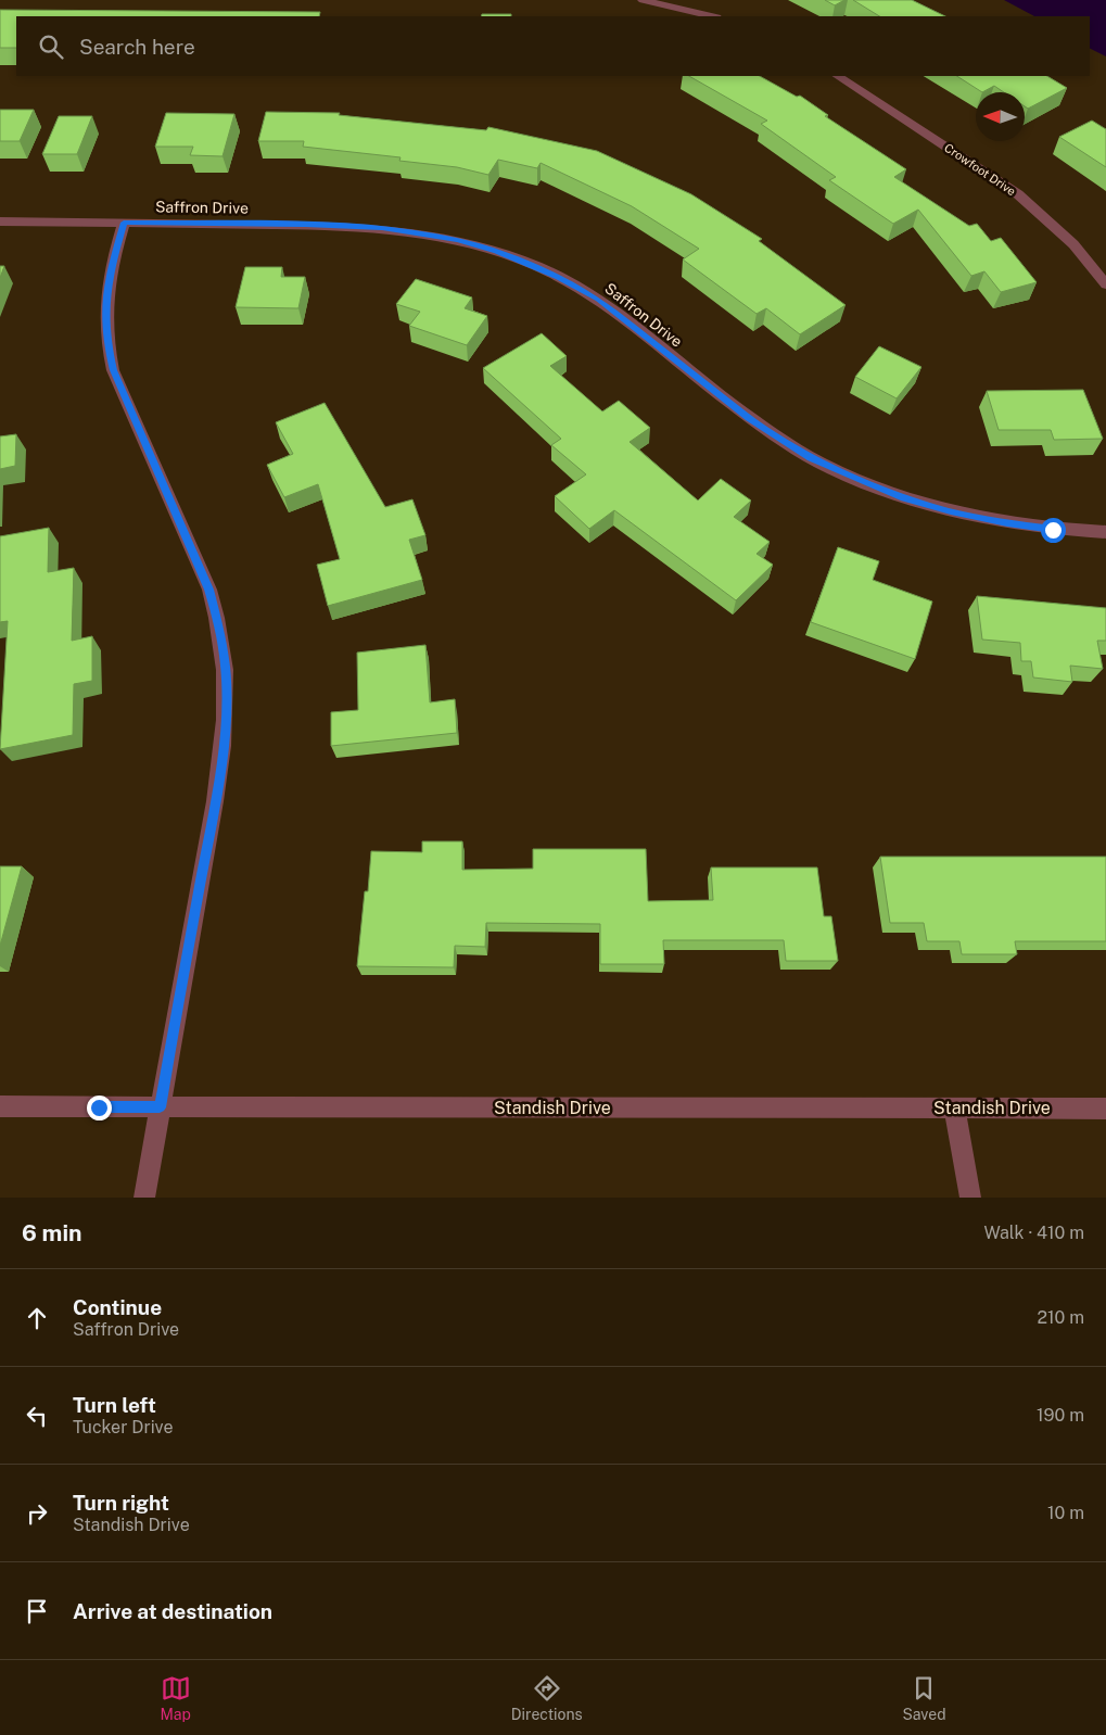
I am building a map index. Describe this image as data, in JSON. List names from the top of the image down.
{
  "streets": {
    "street": ["Crowfoot Drive", "Saffron Drive", "Standish Drive"]
  },
  "north": "left",
  "page": {
    "search": "Search here",
    "heading": ["6 min", "Walk · 410 m"],
    "list": [
      ["Continue", "Saffron Drive", "210 m"],
      ["Turn left", "Tucker Drive", "190 m"],
      ["Turn right", "Standish Drive", "10 m"],
      "Arrive at destination"
    ],
    "nav": ["Map", "Directions", "Saved"]
  }
}
